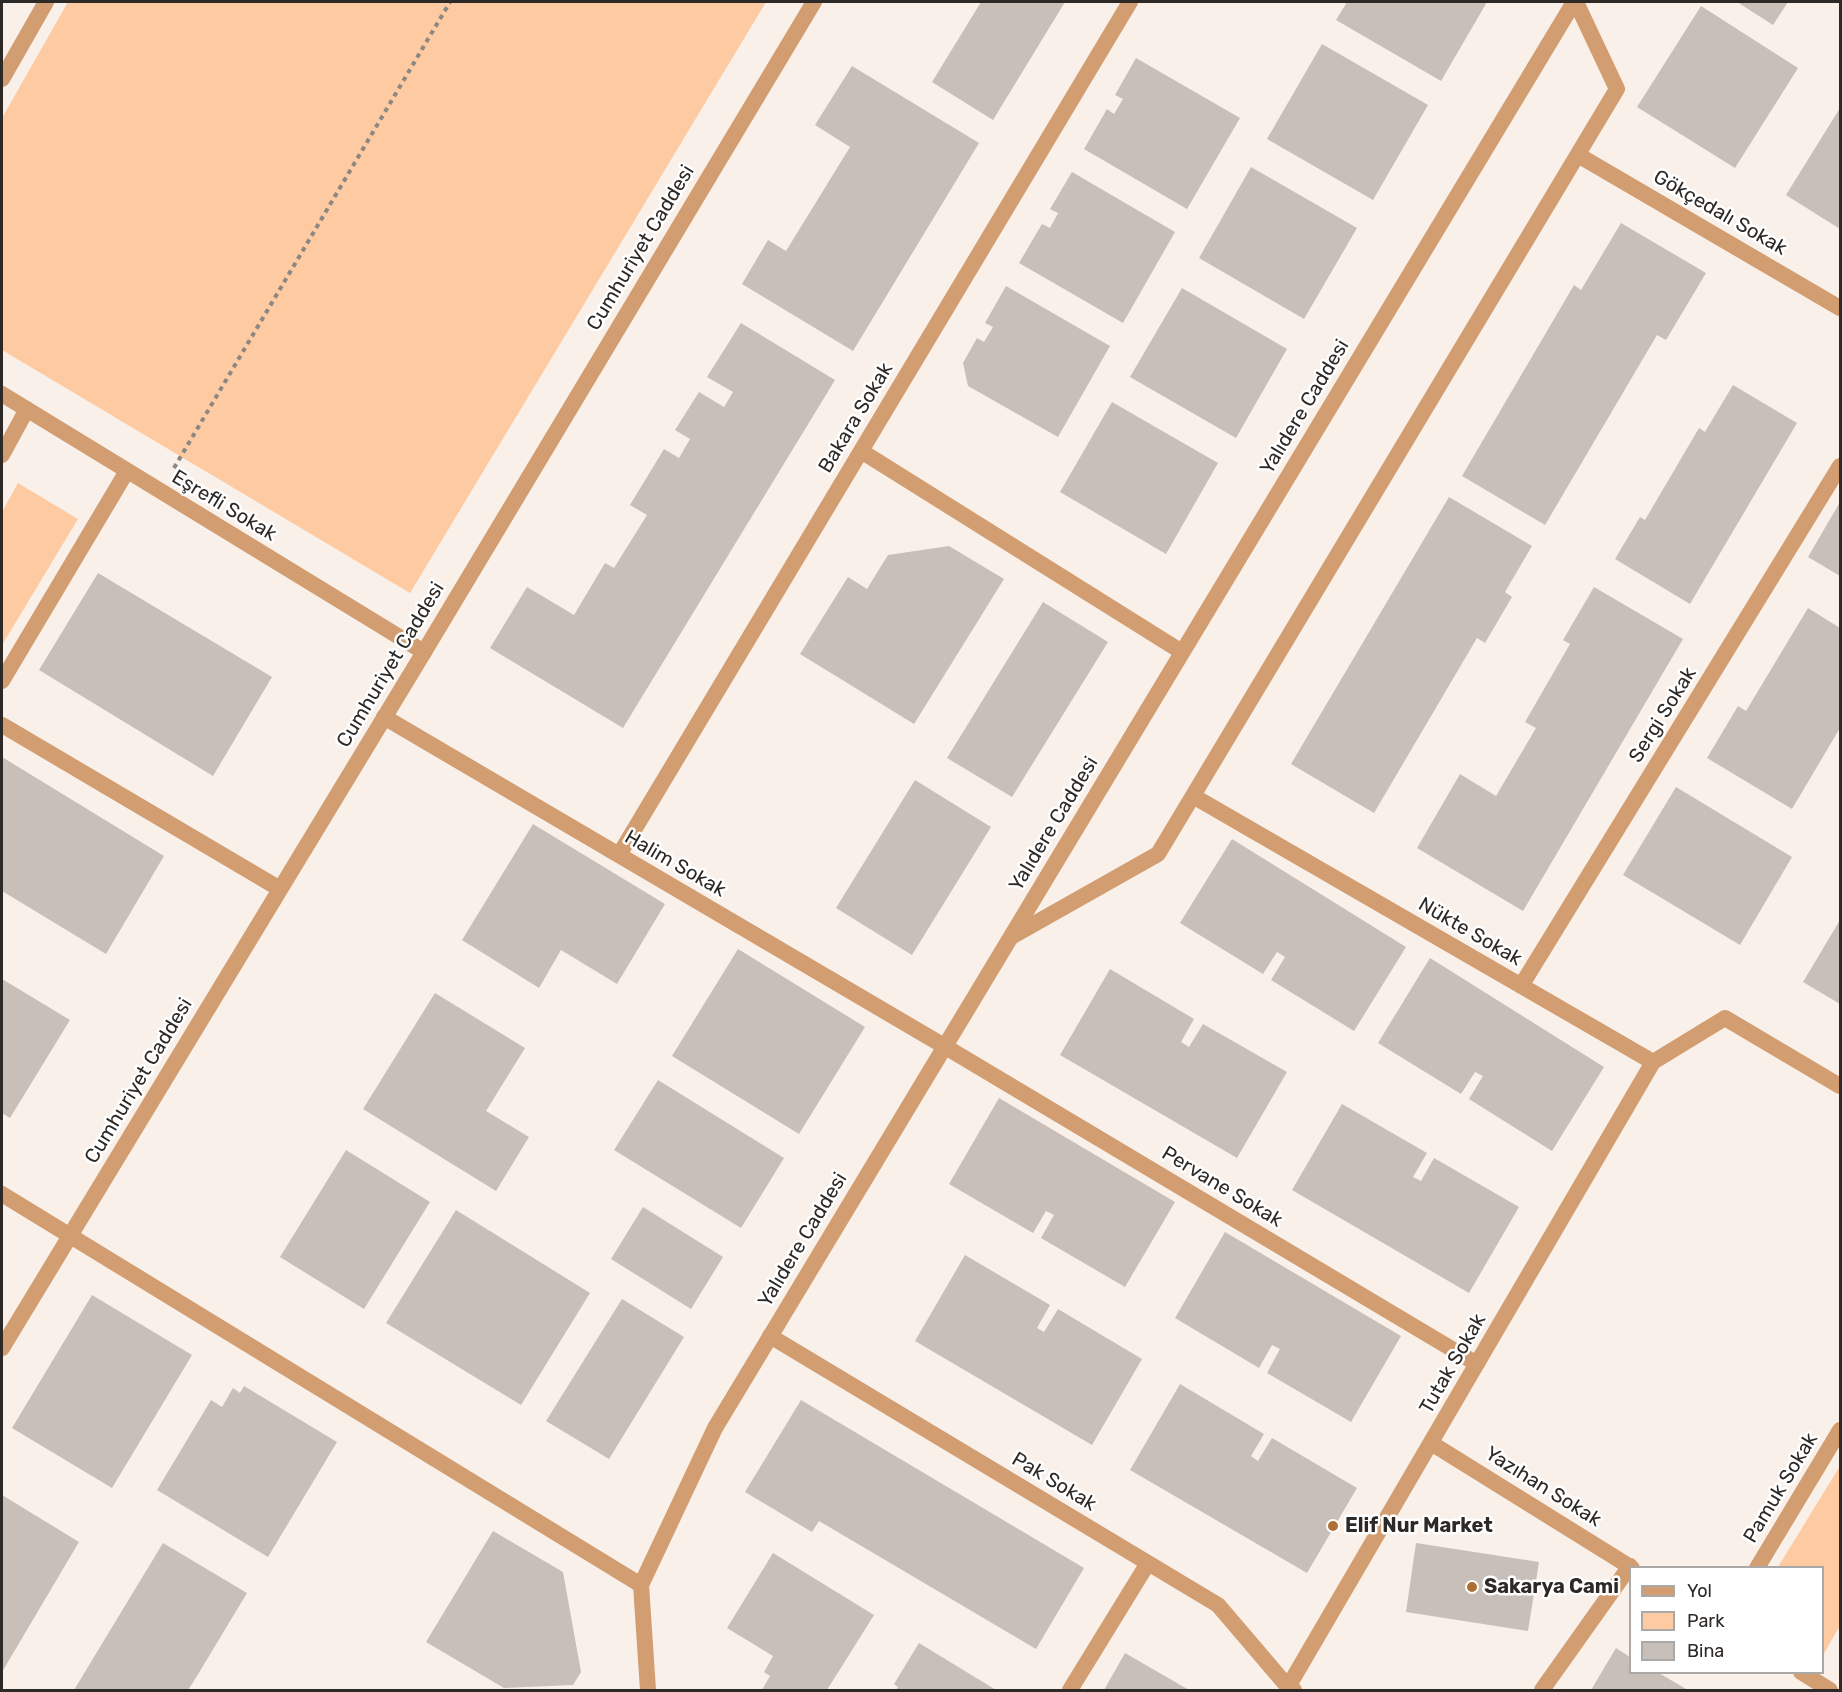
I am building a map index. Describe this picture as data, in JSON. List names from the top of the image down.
{
  "streets": {
    "street": [
      "Gökçedalı Sokak",
      "Cumhuriyet Caddesi",
      "Yalıdere Caddesi",
      "Bakara Sokak",
      "Eşrefli Sokak",
      "Sergi Sokak",
      "Halim Sokak",
      "Nükte Sokak",
      "Pervane Sokak",
      "Tutak Sokak",
      "Pak Sokak",
      "Yazıhan Sokak",
      "Pamuk Sokak"
    ]
  },
  "crossings": [
    ["Cumhuriyet Caddesi", "Eşrefli Sokak"],
    ["Cumhuriyet Caddesi", "Halim Sokak"],
    ["Yalıdere Caddesi", "Halim Sokak"],
    ["Yalıdere Caddesi", "Pervane Sokak"],
    ["Yalıdere Caddesi", "Pak Sokak"],
    ["Bakara Sokak", "Halim Sokak"],
    ["Sergi Sokak", "Nükte Sokak"],
    ["Halim Sokak", "Pervane Sokak"],
    ["Nükte Sokak", "Tutak Sokak"],
    ["Pervane Sokak", "Tutak Sokak"],
    ["Tutak Sokak", "Pak Sokak"],
    ["Tutak Sokak", "Yazıhan Sokak"]
  ],
  "places": ["Elif Nur Market", "Sakarya Cami"],
  "legend": ["Yol", "Park", "Bina"]
}
